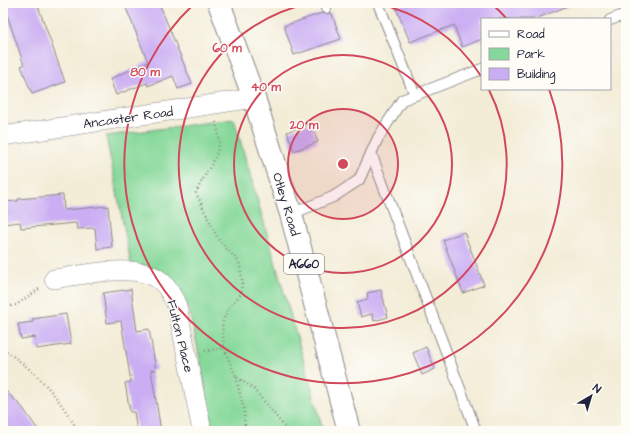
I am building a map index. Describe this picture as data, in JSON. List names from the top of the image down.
{
  "streets": {
    "highway": ["Otley Road", "A660"],
    "street": ["Ancaster Road", "Fulton Place"]
  },
  "crossings": [
    ["Ancaster Road", "Otley Road"]
  ],
  "legend": ["Road", "Park", "Building"],
  "north": "top right",
  "rings": [
    "60 m",
    "80 m",
    "40 m",
    "20 m"
  ]
}
